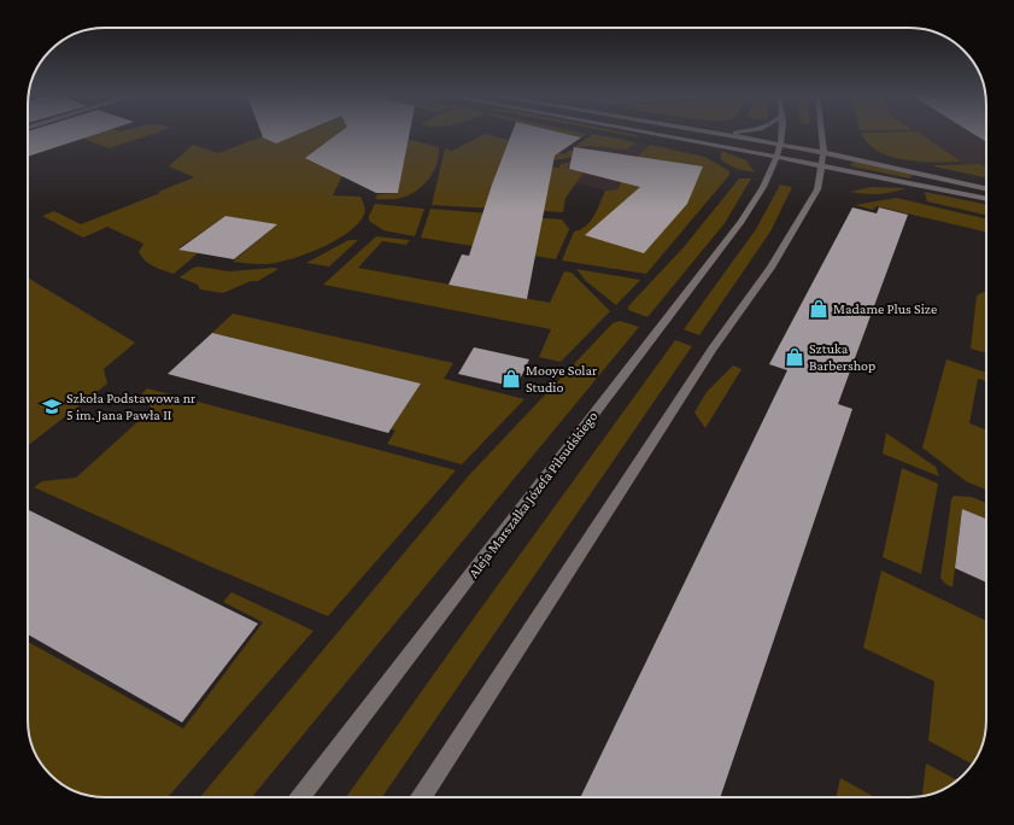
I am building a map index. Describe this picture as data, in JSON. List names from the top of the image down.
{
  "streets": {
    "street": ["Aleja Marszałka Józefa Piłsudskiego"]
  },
  "places": {
    "shop": ["Madame Plus Size", "Sztuka Barbershop", "Mooye Solar Studio"],
    "school or university": ["Szkoła Podstawowa nr 5 im. Jana Pawła II"]
  }
}
